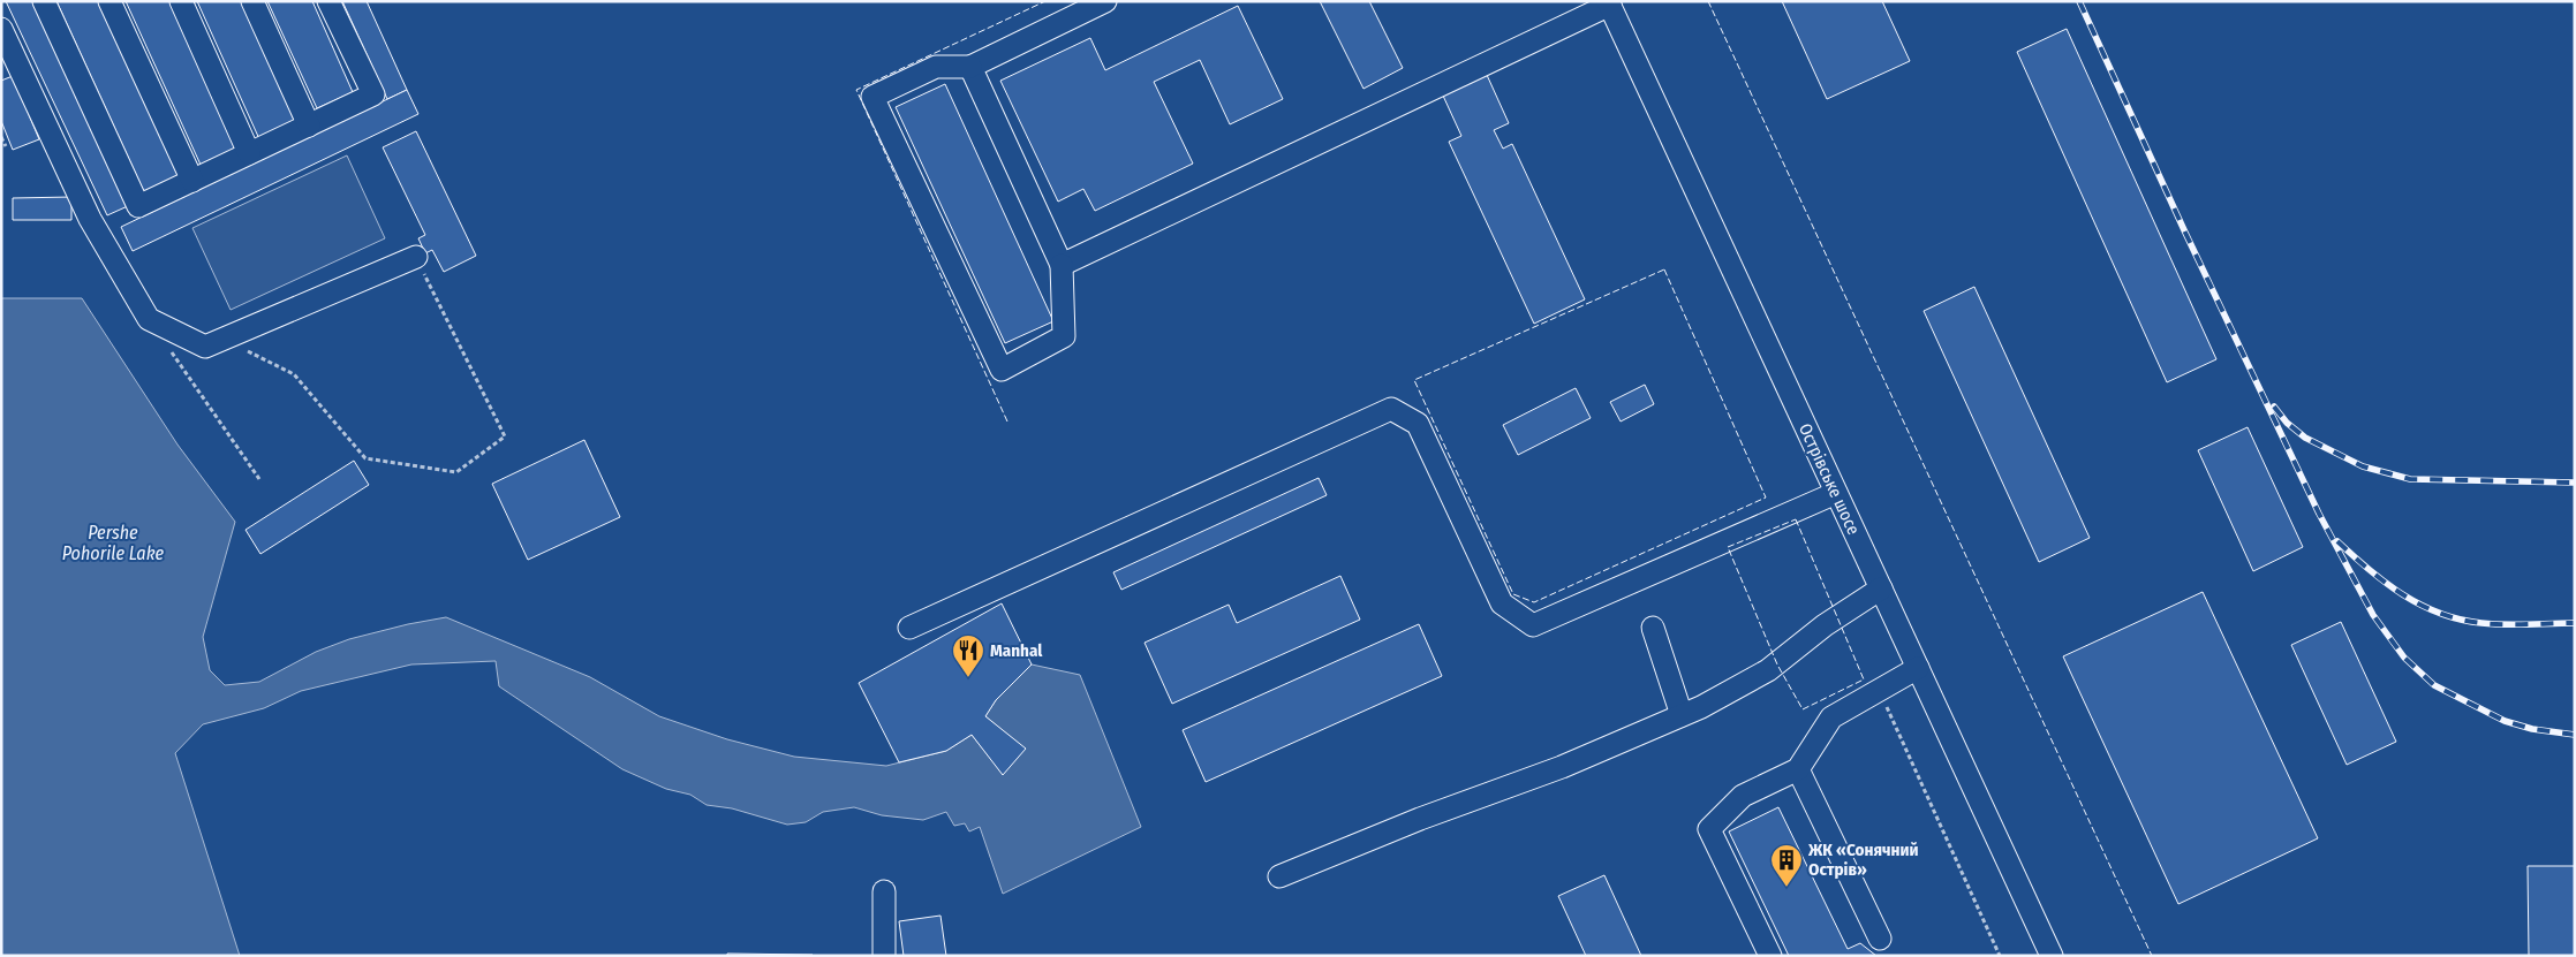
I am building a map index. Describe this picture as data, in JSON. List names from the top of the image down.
{
  "streets": {
    "street": ["Острівське шосе"]
  },
  "water": ["Pershe Pohorile Lake"],
  "places": {
    "restaurant": ["Manhal"],
    "building": ["ЖК «Сонячний Острів»"]
  }
}
